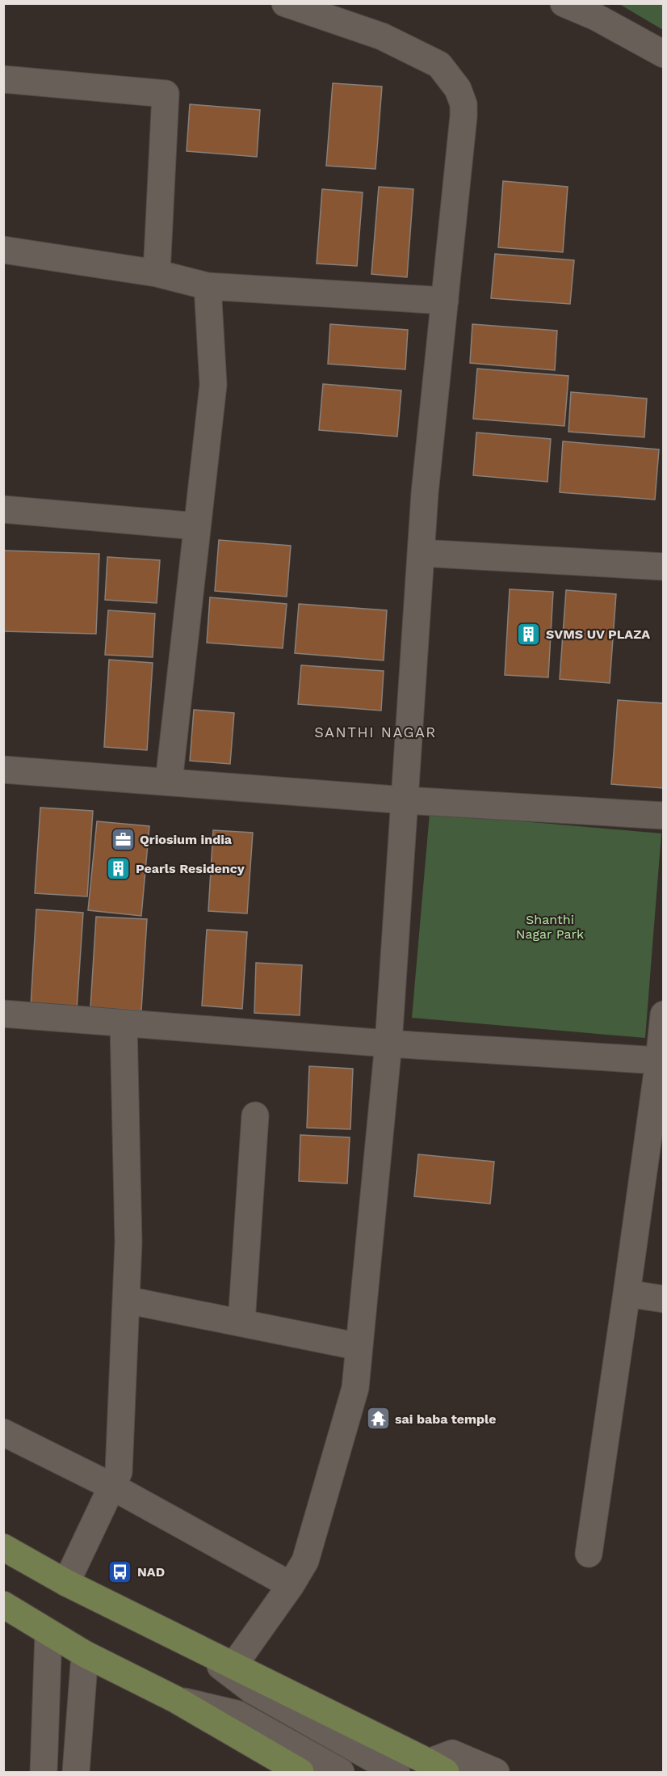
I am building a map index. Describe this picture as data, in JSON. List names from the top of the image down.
{
  "districts": ["SANTHI NAGAR"],
  "parks": ["Shanthi Nagar Park"],
  "places": {
    "building": ["SVMS UV PLAZA", "Pearls Residency"],
    "office": ["Qriosium india"],
    "temple": ["sai baba temple"],
    "bus stop": ["NAD"]
  }
}
